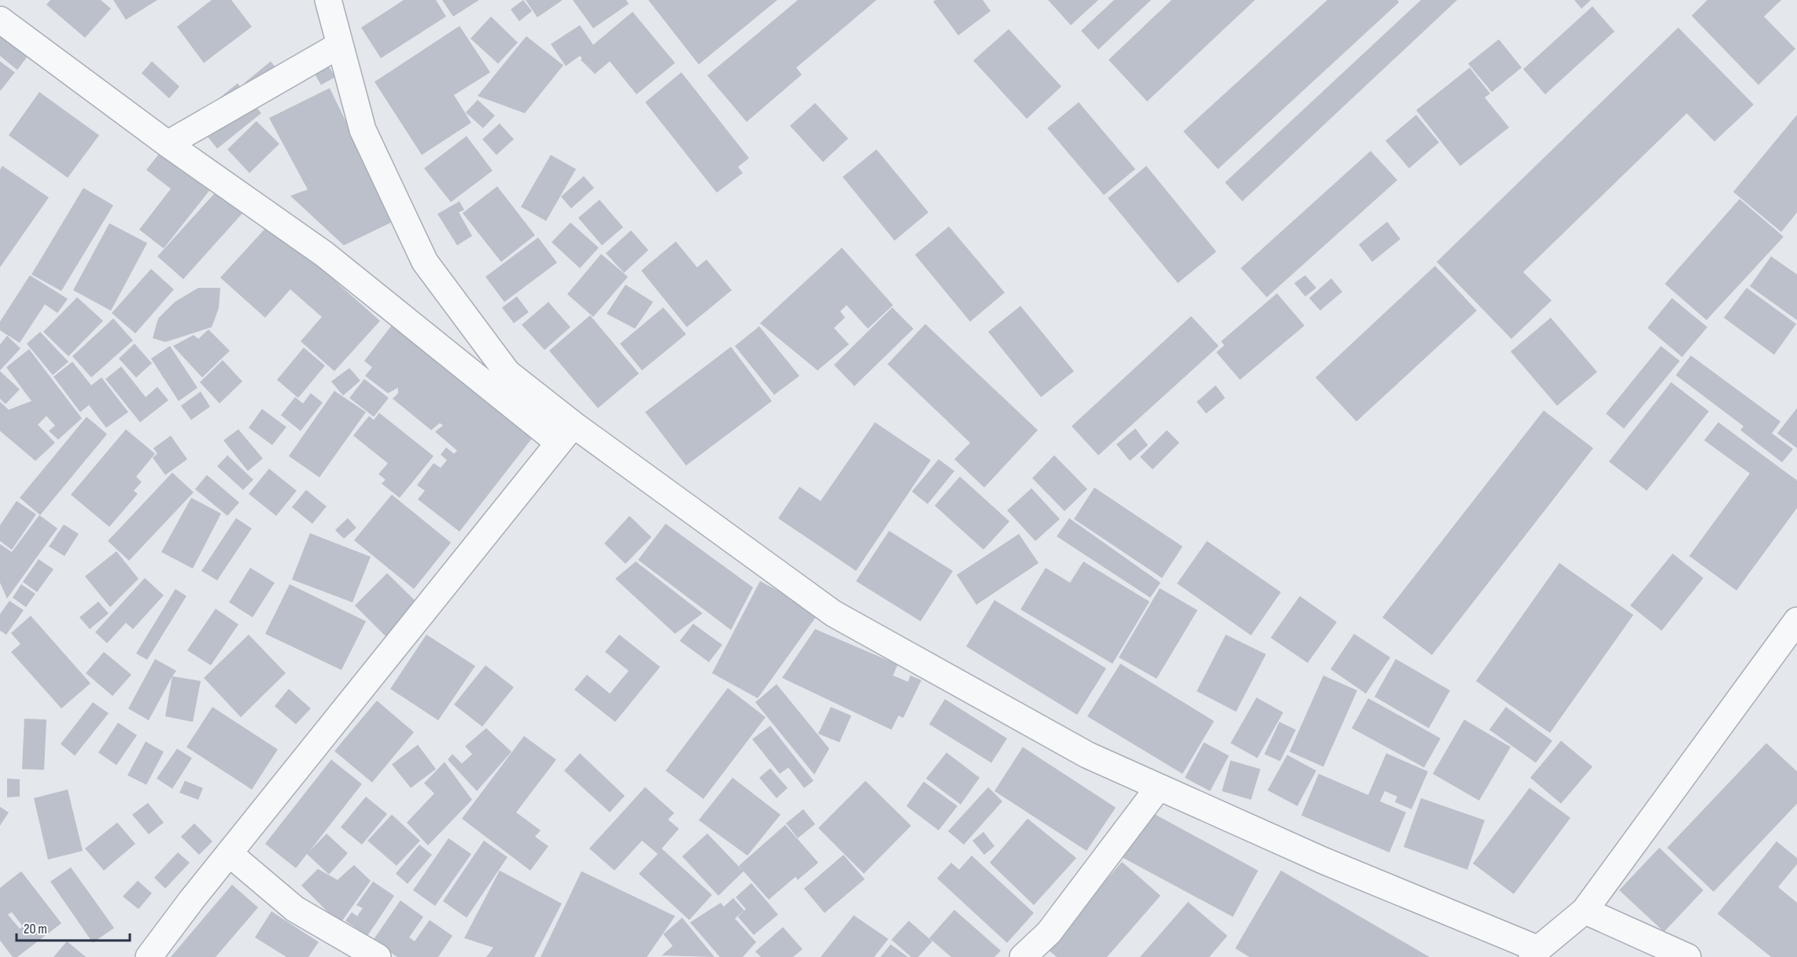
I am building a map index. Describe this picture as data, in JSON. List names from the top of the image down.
{
  "scale_bar": "20 m"
}
